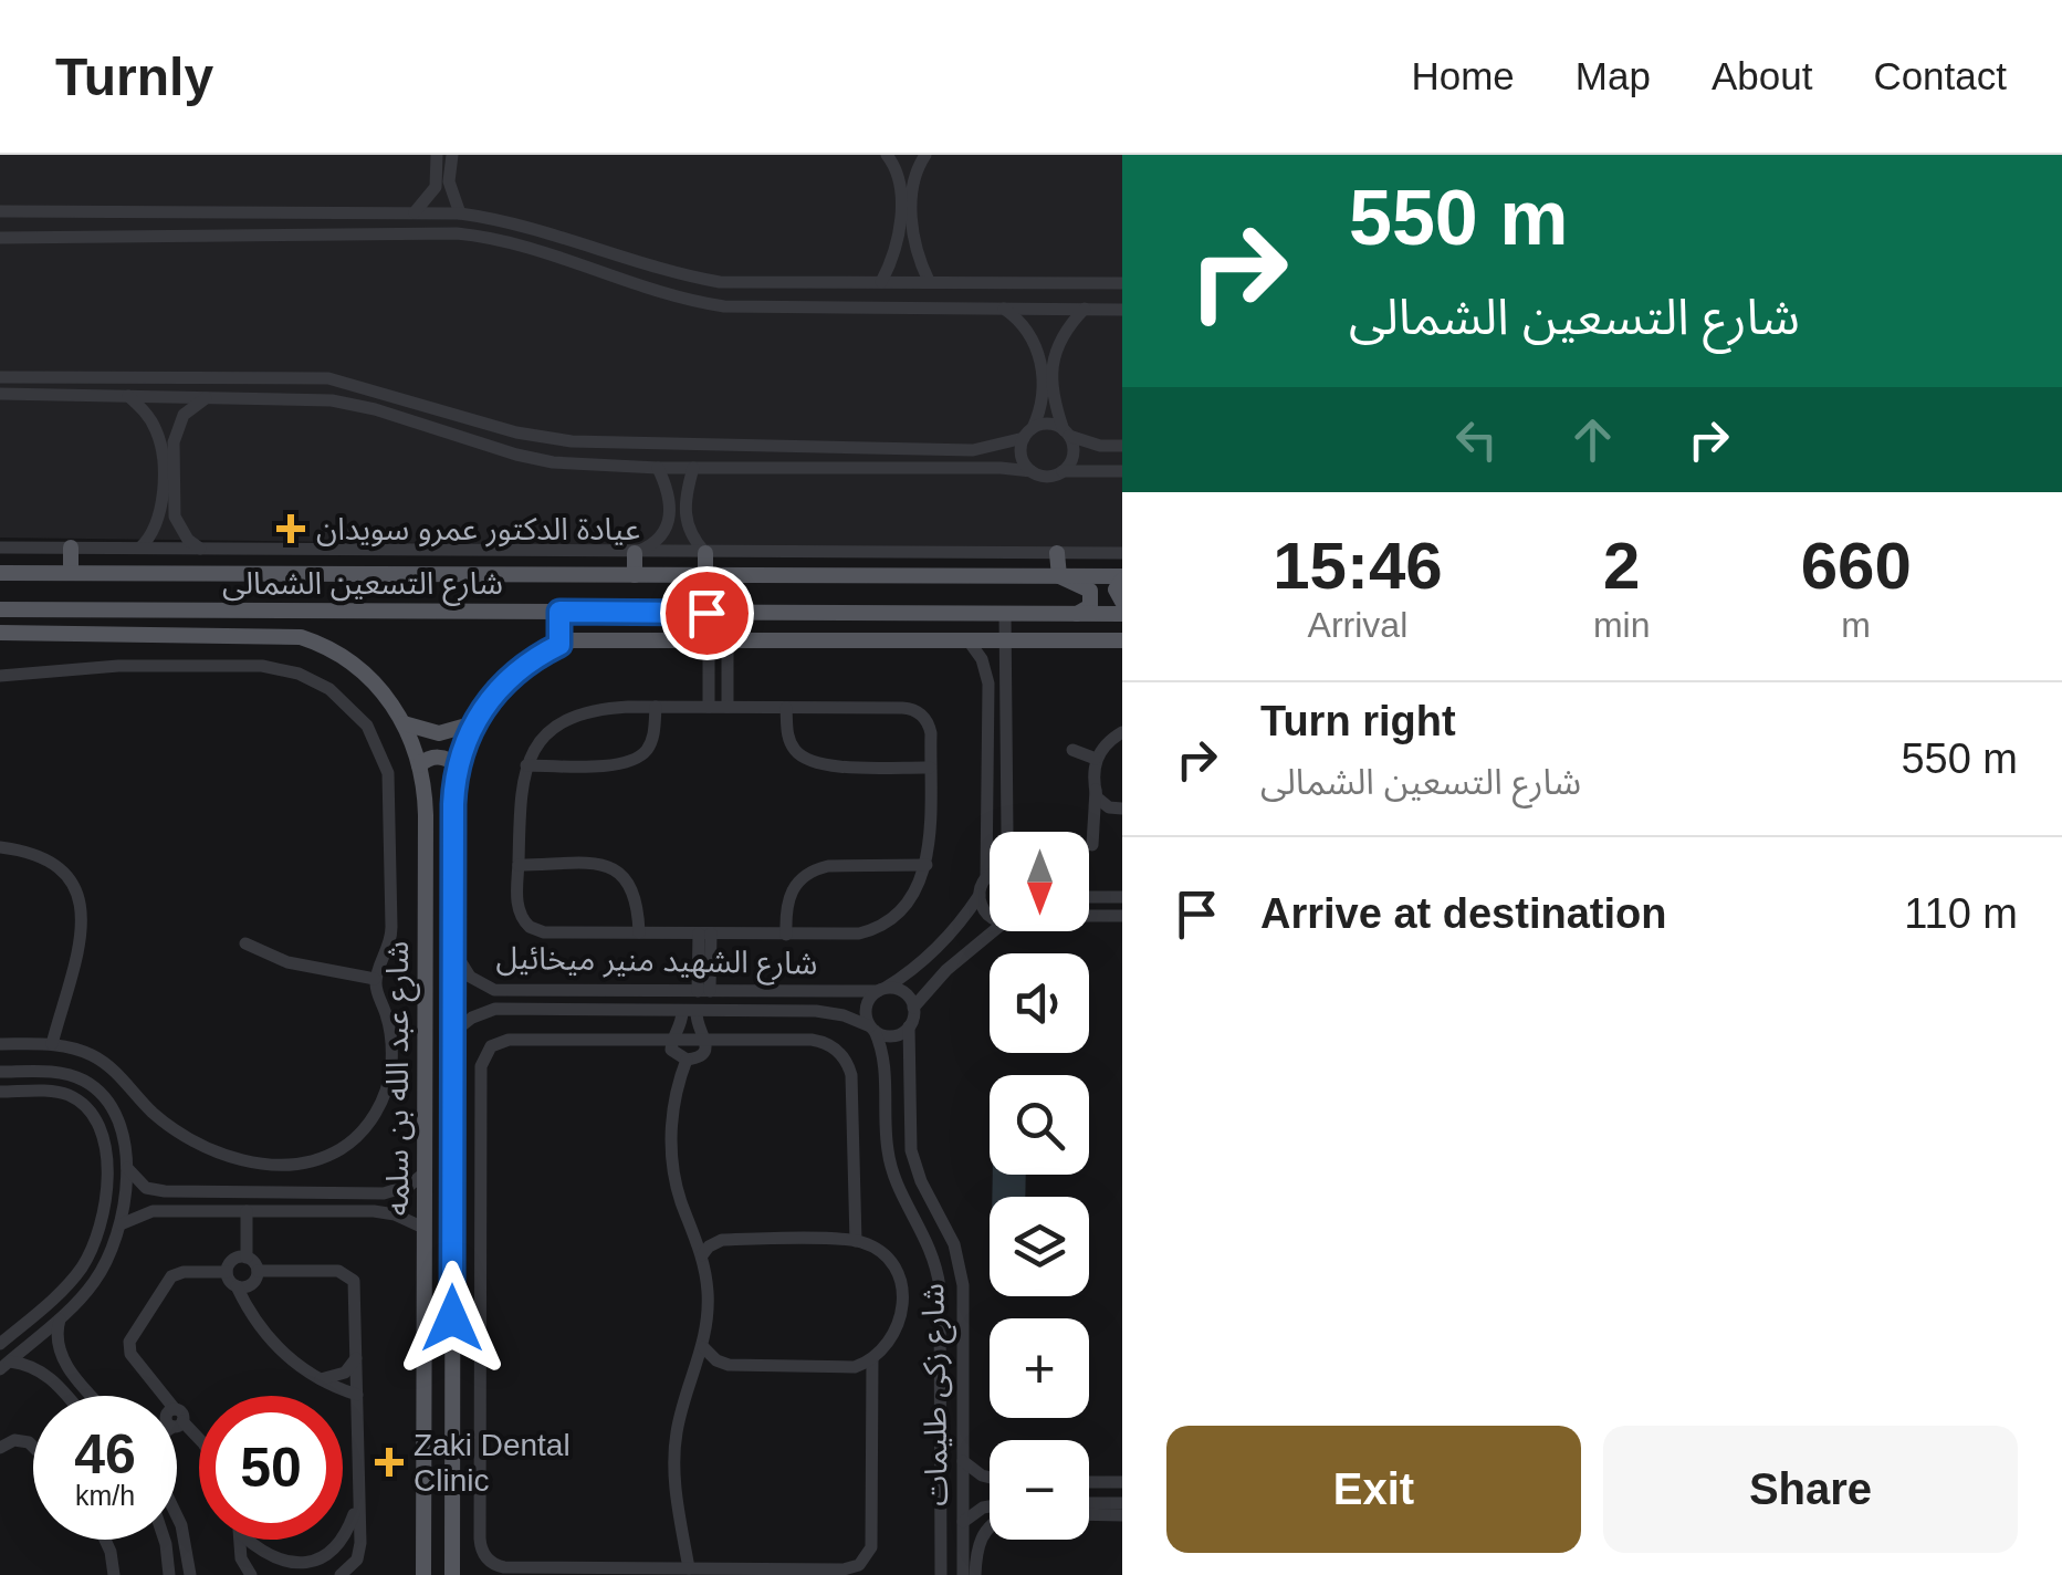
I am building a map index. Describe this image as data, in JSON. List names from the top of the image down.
{
  "streets": {
    "main road": ["شارع التسعين الشمالى", "شارع عبد الله بن سلمه"],
    "street": ["شارع الشهيد منير ميخائيل", "شارع زكى طليمات"]
  },
  "crossings": [
    ["شارع الشهيد منير ميخائيل", "شارع عبد الله بن سلمه"],
    ["شارع الشهيد منير ميخائيل", "شارع زكى طليمات"]
  ],
  "places": {
    "health": ["عيادة الدكتور عمرو سويدان", "Zaki Dental Clinic"]
  },
  "north": "bottom",
  "page": {
    "header": "Turnly",
    "nav": [
      "Home",
      "Map",
      "About",
      "Contact"
    ],
    "turn": ["550 m", "شارع التسعين الشمالى"],
    "eta": [
      "15:46",
      "Arrival",
      "2",
      "min",
      "660",
      "m"
    ],
    "list": [
      {
        "name": "Turn right",
        "note": "شارع التسعين الشمالى",
        "value": "550 m"
      },
      {
        "name": "Arrive at destination",
        "value": "110 m"
      }
    ],
    "map_buttons": ["+", "−"],
    "speed": "46 km/h",
    "limit": "50",
    "buttons": ["Exit", "Share"]
  }
}
